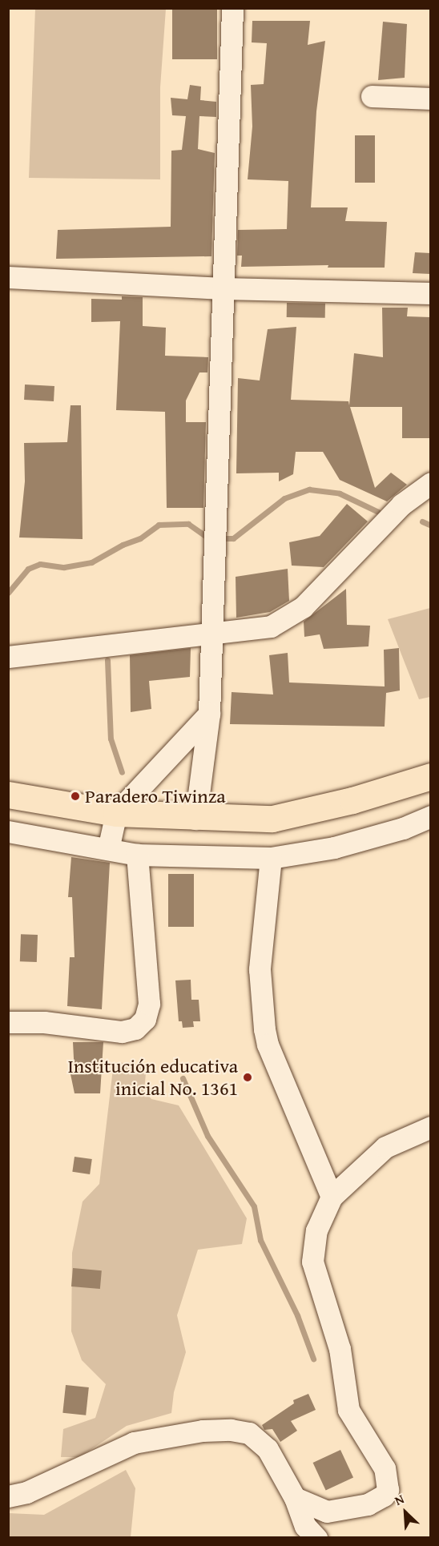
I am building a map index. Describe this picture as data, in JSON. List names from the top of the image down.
{
  "places": ["Paradero Tiwinza", "Institución educativa inicial No. 1361"],
  "north": "top left"
}
